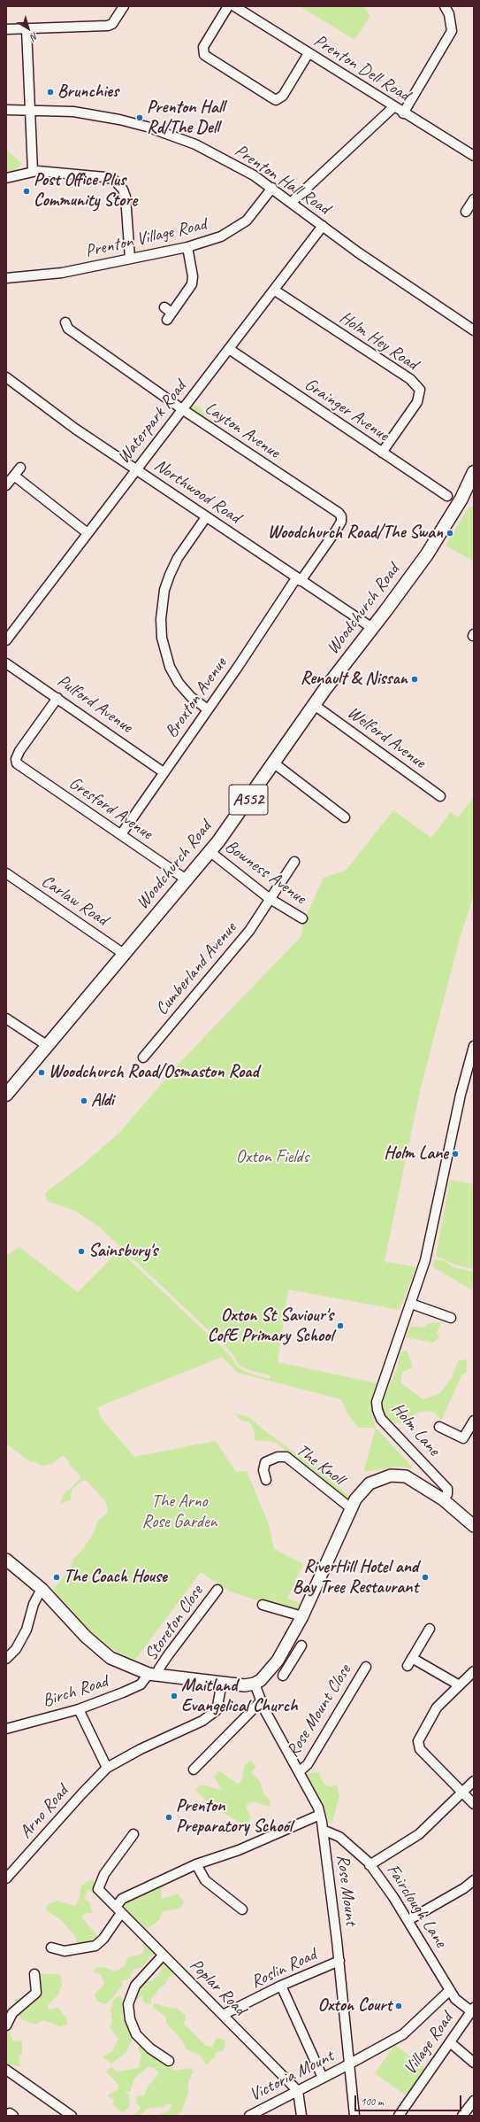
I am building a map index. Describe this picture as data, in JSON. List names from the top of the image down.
{
  "streets": {
    "highway": ["Woodchurch Road", "A552"],
    "street": [
      "Prenton Dell Road",
      "Prenton Hall Road",
      "Prenton Village Road",
      "Holm Hey Road",
      "Grainger Avenue",
      "Waterpark Road",
      "Layton Avenue",
      "Northwood Road",
      "Broxton Avenue",
      "Pulford Avenue",
      "Welford Avenue",
      "Gresford Avenue",
      "Bowness Avenue",
      "Carlaw Road",
      "Cumberland Avenue",
      "Holm Lane",
      "The Knoll",
      "Storeton Close",
      "Birch Road",
      "Rose Mount Close",
      "Arno Road",
      "Rose Mount",
      "Fairclough Lane",
      "Roslin Road",
      "Poplar Road",
      "Village Road",
      "Victoria Mount"
    ]
  },
  "crossings": [
    ["Prenton Hall Road", "Prenton Village Road"],
    ["Prenton Hall Road", "Waterpark Road"],
    ["Holm Hey Road", "Grainger Avenue"],
    ["Holm Hey Road", "Waterpark Road"],
    ["Grainger Avenue", "Waterpark Road"],
    ["Waterpark Road", "Layton Avenue"],
    ["Waterpark Road", "Northwood Road"],
    ["Layton Avenue", "Northwood Road"],
    ["Layton Avenue", "Broxton Avenue"],
    ["Northwood Road", "Woodchurch Road"],
    ["Northwood Road", "Broxton Avenue"],
    ["Woodchurch Road", "Welford Avenue"],
    ["Woodchurch Road", "Gresford Avenue"],
    ["Woodchurch Road", "Bowness Avenue"],
    ["Woodchurch Road", "Carlaw Road"],
    ["Broxton Avenue", "Pulford Avenue"],
    ["Broxton Avenue", "Gresford Avenue"],
    ["Pulford Avenue", "Gresford Avenue"],
    ["Bowness Avenue", "Cumberland Avenue"],
    ["Storeton Close", "Birch Road"],
    ["Rose Mount Close", "Rose Mount"],
    ["Rose Mount", "Fairclough Lane"],
    ["Rose Mount", "Roslin Road"],
    ["Rose Mount", "Victoria Mount"],
    ["Fairclough Lane", "Village Road"],
    ["Fairclough Lane", "Victoria Mount"],
    ["Roslin Road", "Poplar Road"],
    ["Poplar Road", "Victoria Mount"]
  ],
  "parks": ["Oxton Fields", "The Arno Rose Garden"],
  "places": [
    "Brunchies",
    "Prenton Hall Rd/The Dell",
    "Post Office Plus Community Store",
    "Woodchurch Road/The Swan",
    "Renault & Nissan",
    "Woodchurch Road/Osmaston Road",
    "Aldi",
    "Holm Lane",
    "Sainsbury's",
    "Oxton St Saviour's CofE Primary School",
    "The Coach House",
    "RiverHill Hotel and Bay Tree Restaurant",
    "Maitland Evangelical Church",
    "Prenton Preparatory School",
    "Oxton Court"
  ],
  "scale_bar": "100 m",
  "north": "bottom right"
}
